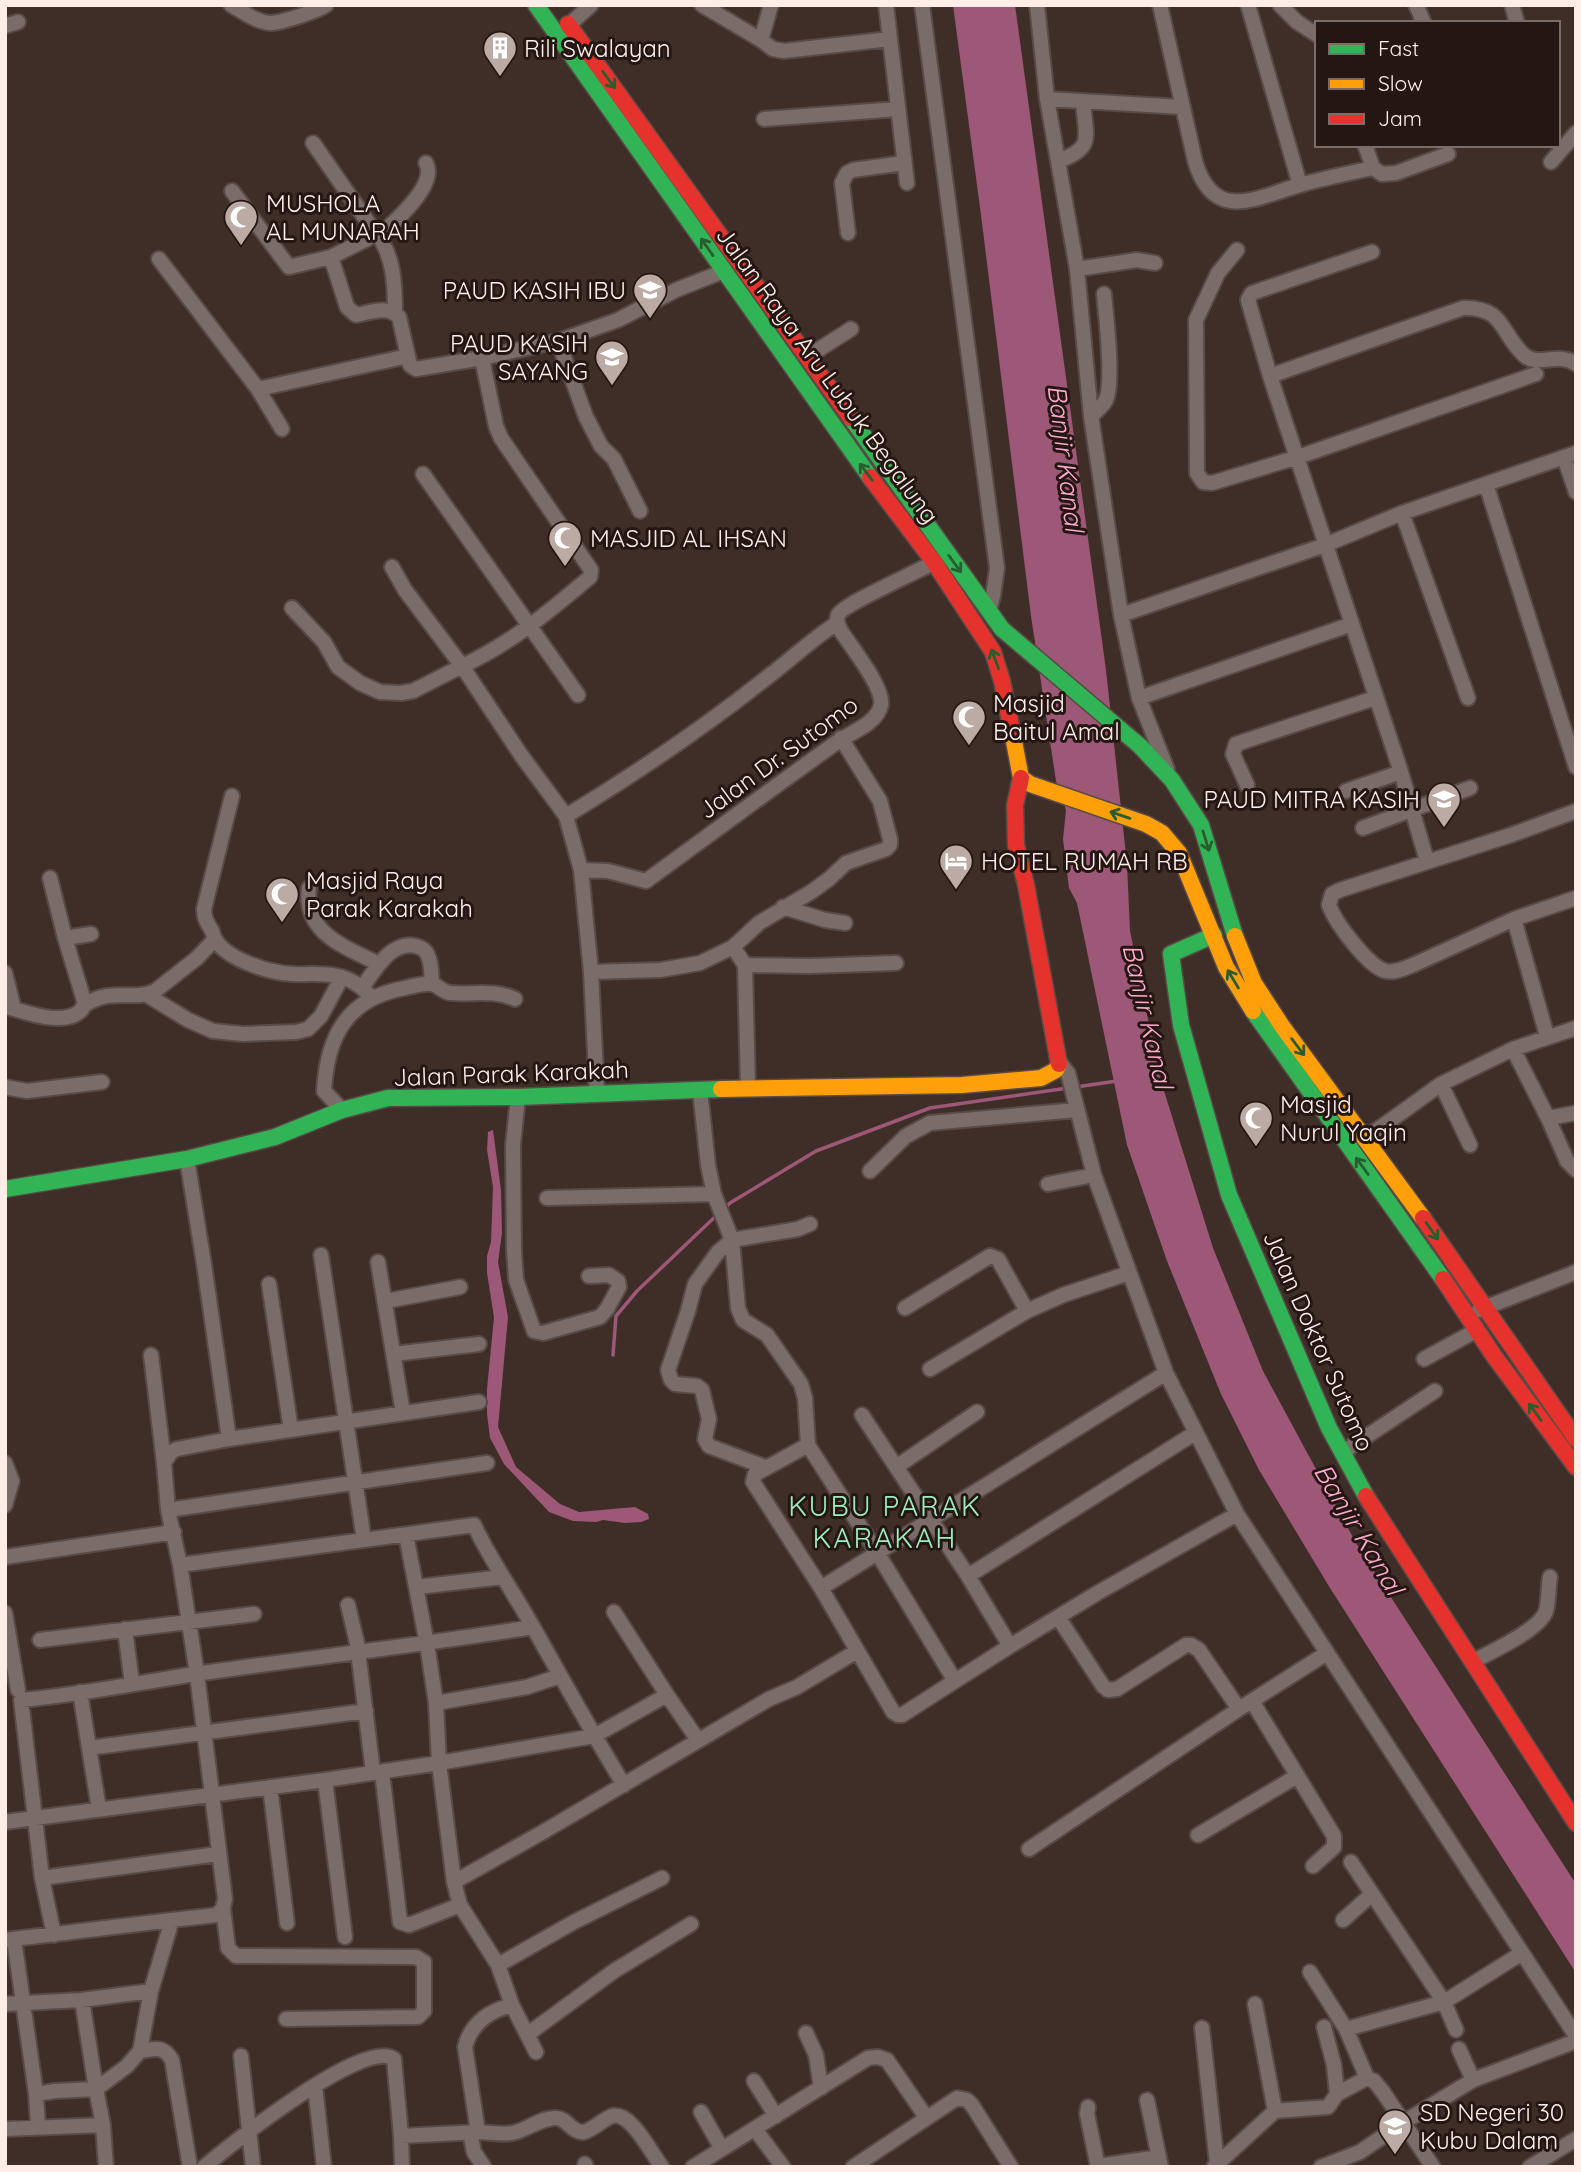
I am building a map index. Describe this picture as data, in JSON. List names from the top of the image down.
{
  "streets": {
    "main road": ["Jalan Raya Aru Lubuk Begalung", "Jalan Parak Karakah", "Jalan Doktor Sutomo"],
    "street": ["Jalan Dr. Sutomo"]
  },
  "districts": ["KUBU PARAK KARAKAH"],
  "water": ["Banjir Kanal"],
  "places": {
    "building": ["Rili Swalayan"],
    "mosque": [
      "MUSHOLA AL MUNARAH",
      "MASJID AL IHSAN",
      "Masjid Baitul Amal",
      "Masjid Raya Parak Karakah",
      "Masjid Nurul Yaqin"
    ],
    "school or university": [
      "PAUD KASIH IBU",
      "PAUD KASIH SAYANG",
      "PAUD MITRA KASIH",
      "SD Negeri 30 Kubu Dalam"
    ],
    "hotel": ["HOTEL RUMAH RB"]
  },
  "legend": ["Fast", "Slow", "Jam"]
}
